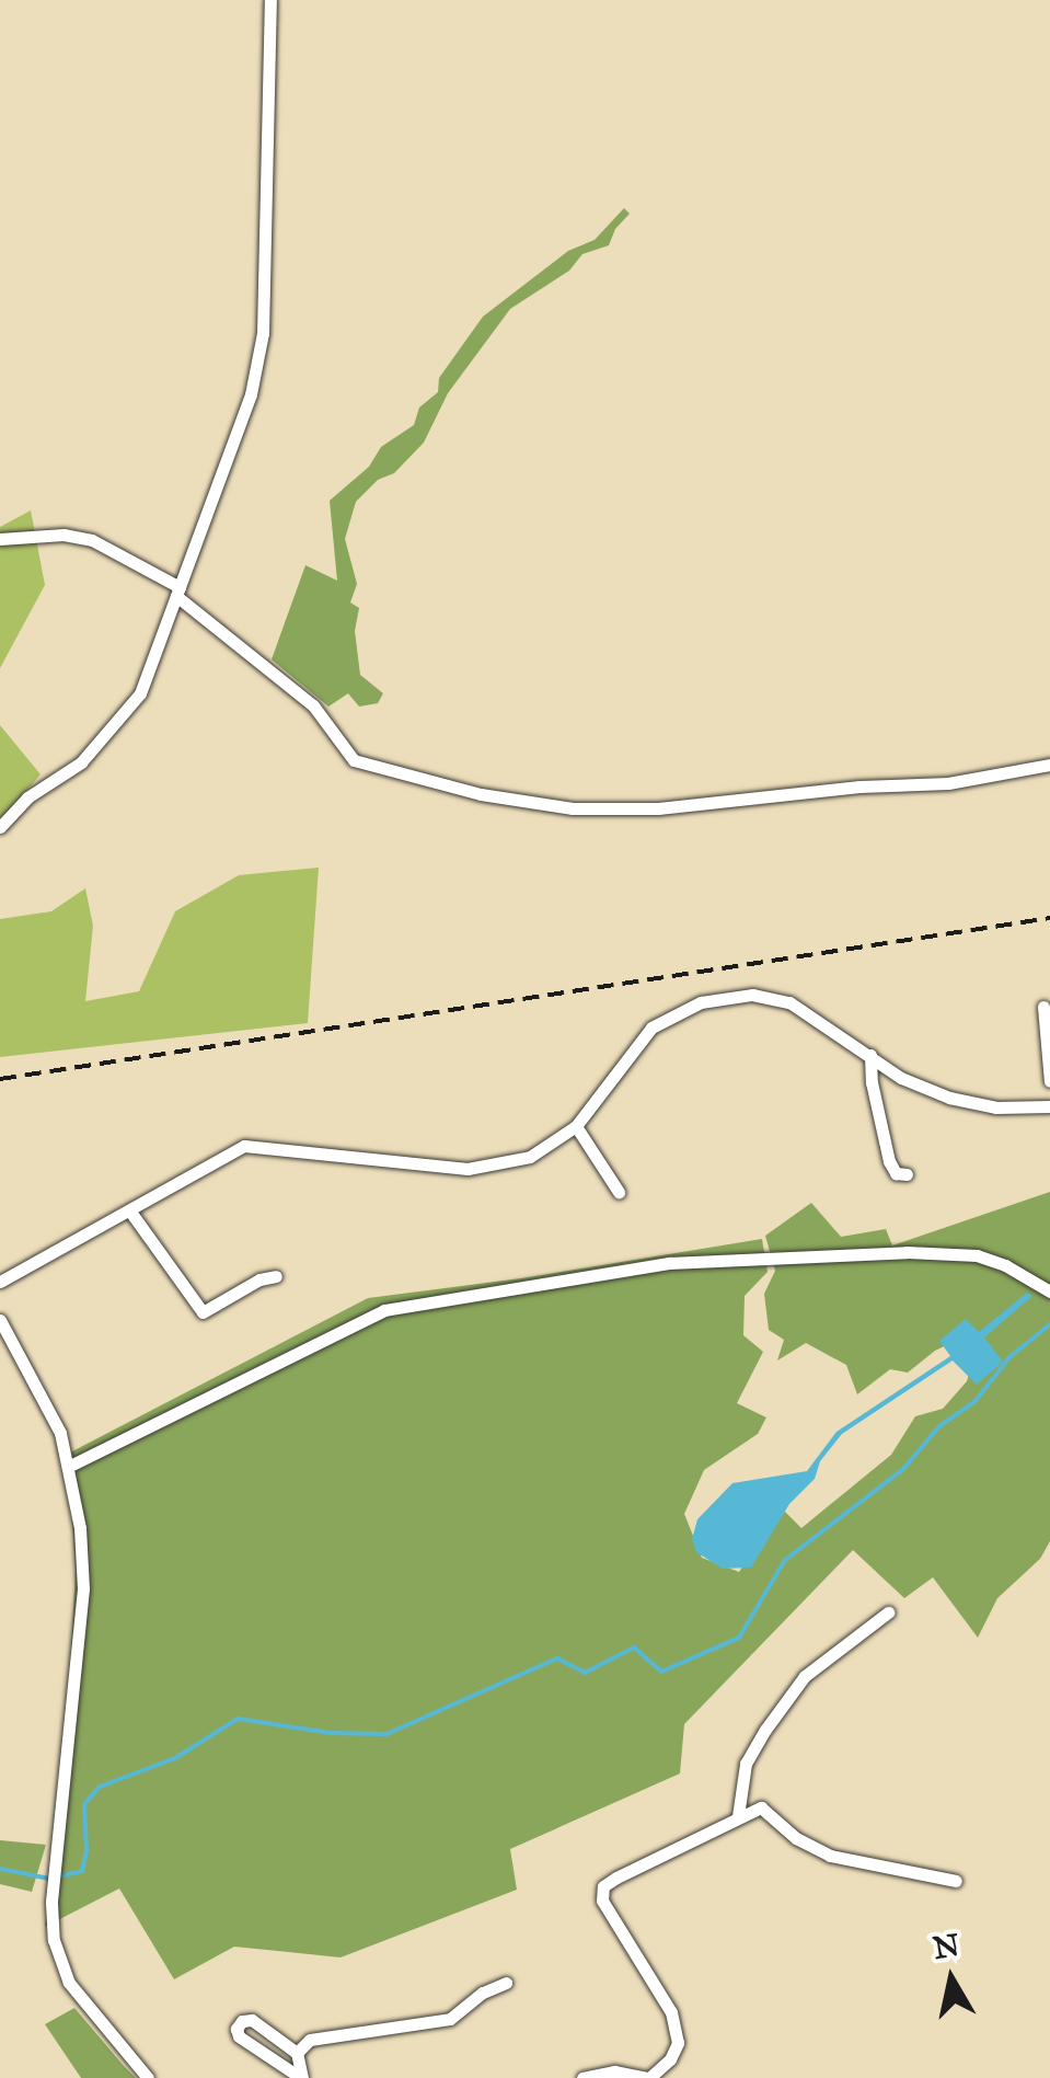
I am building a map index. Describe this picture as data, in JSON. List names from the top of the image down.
{
  "north": "top"
}
